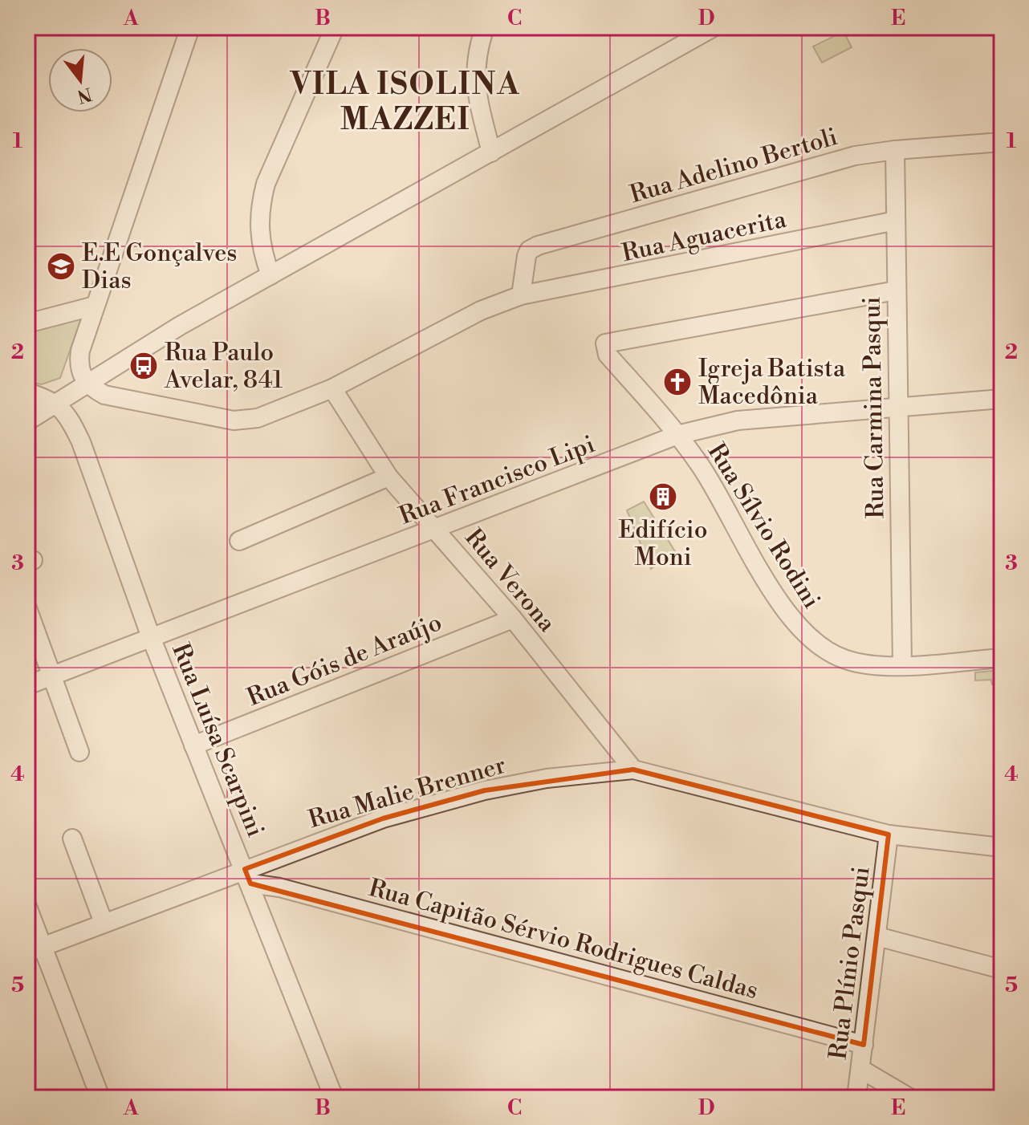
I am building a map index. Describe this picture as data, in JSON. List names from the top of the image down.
{
  "streets": {
    "street": [
      "Rua Adelino Bertoli",
      "Rua Aguacerita",
      "Rua Carmina Pasqui",
      "Rua Francisco Lipi",
      "Rua Sílvio Rodini",
      "Rua Verona",
      "Rua Góis de Araújo",
      "Rua Luísa Scarpini",
      "Rua Malie Brenner",
      "Rua Capitão Sérvio Rodrigues Caldas",
      "Rua Plínio Pasqui"
    ]
  },
  "crossings": [
    ["Rua Adelino Bertoli", "Rua Aguacerita"],
    ["Rua Adelino Bertoli", "Rua Carmina Pasqui"],
    ["Rua Aguacerita", "Rua Carmina Pasqui"],
    ["Rua Aguacerita", "Rua Verona"],
    ["Rua Carmina Pasqui", "Rua Francisco Lipi"],
    ["Rua Carmina Pasqui", "Rua Sílvio Rodini"],
    ["Rua Francisco Lipi", "Rua Sílvio Rodini"],
    ["Rua Francisco Lipi", "Rua Verona"],
    ["Rua Francisco Lipi", "Rua Luísa Scarpini"],
    ["Rua Verona", "Rua Góis de Araújo"],
    ["Rua Verona", "Rua Malie Brenner"],
    ["Rua Góis de Araújo", "Rua Luísa Scarpini"],
    ["Rua Luísa Scarpini", "Rua Malie Brenner"],
    ["Rua Luísa Scarpini", "Rua Capitão Sérvio Rodrigues Caldas"],
    ["Rua Malie Brenner", "Rua Capitão Sérvio Rodrigues Caldas"],
    ["Rua Malie Brenner", "Rua Plínio Pasqui"],
    ["Rua Capitão Sérvio Rodrigues Caldas", "Rua Plínio Pasqui"]
  ],
  "districts": ["VILA ISOLINA MAZZEI"],
  "places": {
    "school or university": ["E.E Gonçalves Dias"],
    "bus stop": ["Rua Paulo Avelar, 841"],
    "church": ["Igreja Batista Macedônia"],
    "building": ["Edifício Moni"]
  },
  "north": "bottom",
  "grid": {
    "columns": [
      "A",
      "B",
      "C",
      "D",
      "E"
    ],
    "rows": [
      "1",
      "2",
      "3",
      "4",
      "5"
    ]
  }
}
